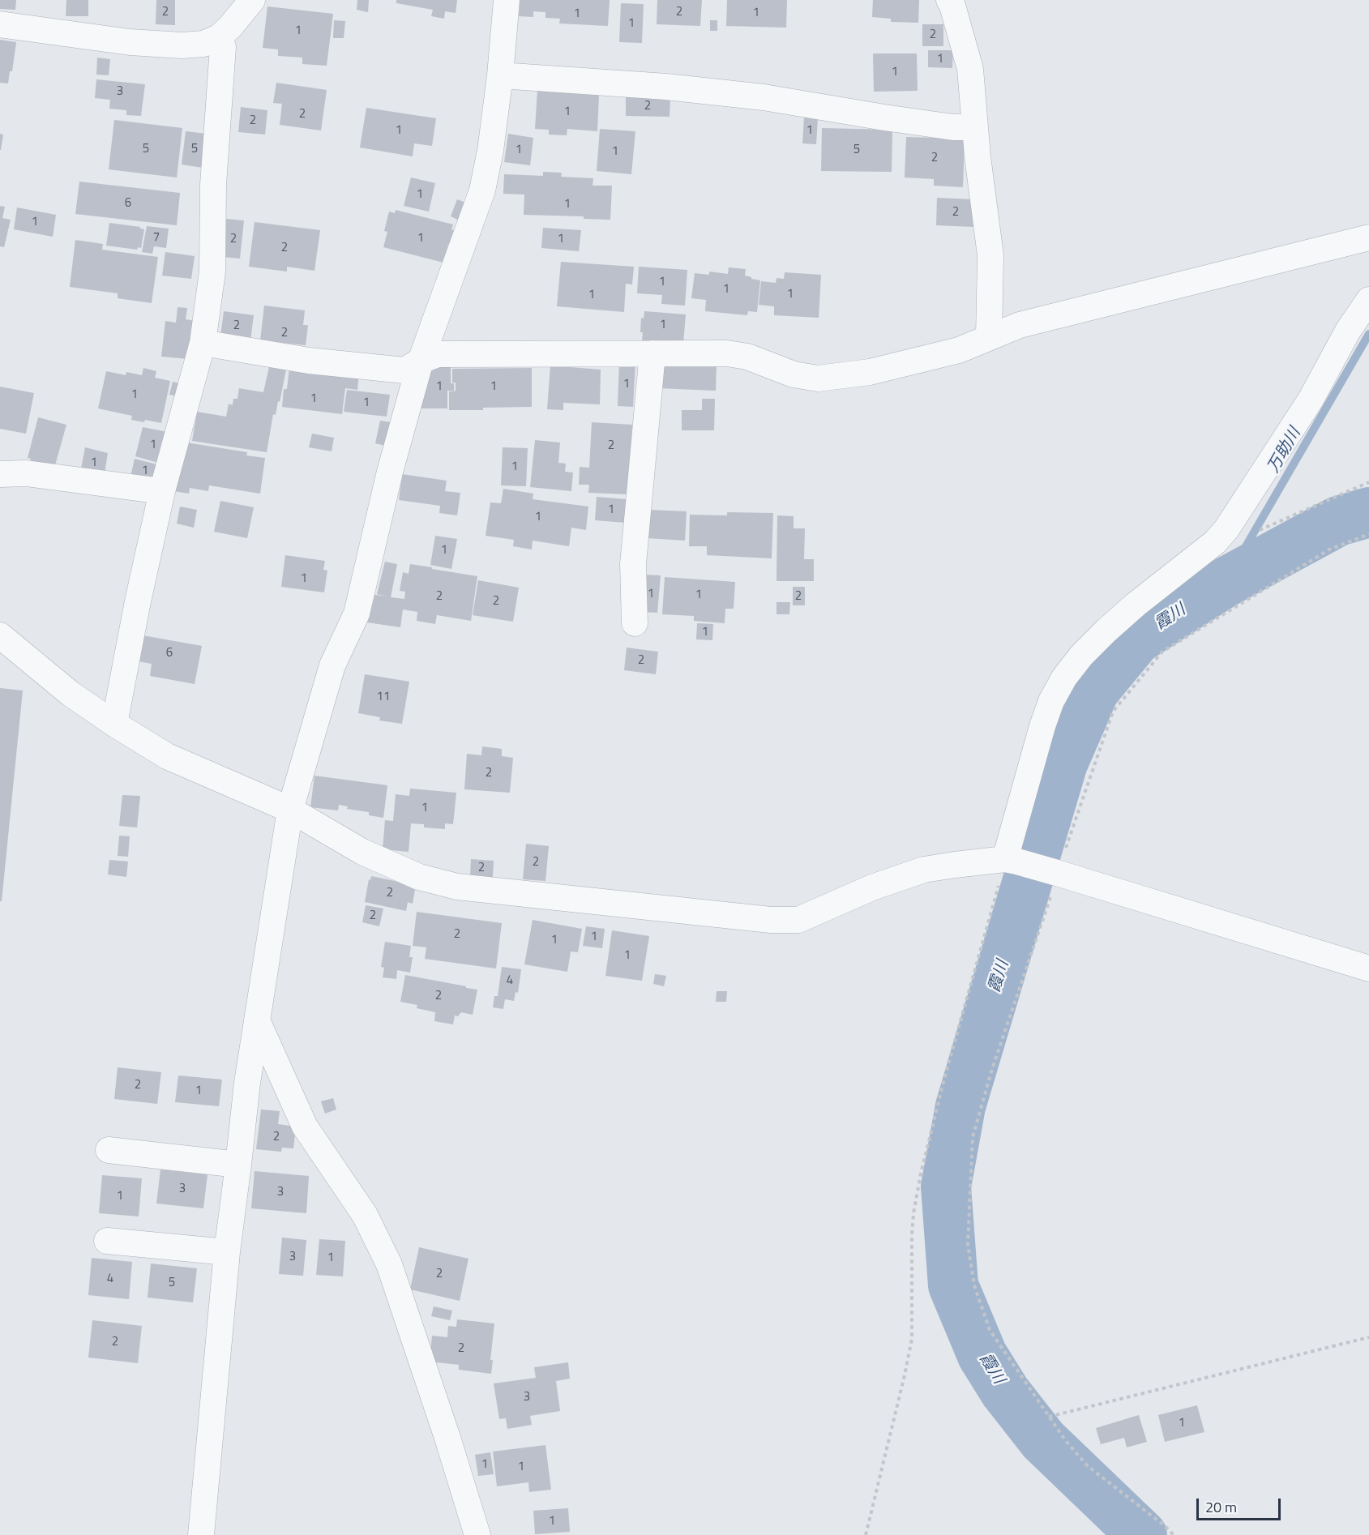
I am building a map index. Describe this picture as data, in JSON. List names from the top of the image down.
{
  "water": ["万助川", "霞川"],
  "house_numbers": [
    "2",
    "2",
    "1",
    "1",
    "1",
    "1",
    "2",
    "1",
    "1",
    "3",
    "2",
    "1",
    "2",
    "2",
    "1",
    "1",
    "5",
    "5",
    "1",
    "5",
    "1",
    "2",
    "1",
    "6",
    "1",
    "2",
    "1",
    "7",
    "1",
    "2",
    "1",
    "2",
    "1",
    "1",
    "1",
    "1",
    "1",
    "2",
    "2",
    "1",
    "1",
    "1",
    "1",
    "1",
    "1",
    "1",
    "2",
    "1",
    "1",
    "1",
    "1",
    "1",
    "1",
    "1",
    "1",
    "1",
    "2",
    "2",
    "2",
    "1",
    "6",
    "2",
    "11",
    "2",
    "1",
    "2",
    "2",
    "2",
    "2",
    "2",
    "1",
    "1",
    "1",
    "4",
    "2",
    "2",
    "1",
    "2",
    "3",
    "3",
    "1",
    "3",
    "1",
    "2",
    "4",
    "5",
    "2",
    "2",
    "3",
    "1",
    "1",
    "1",
    "1"
  ],
  "scale_bar": "20 m"
}
